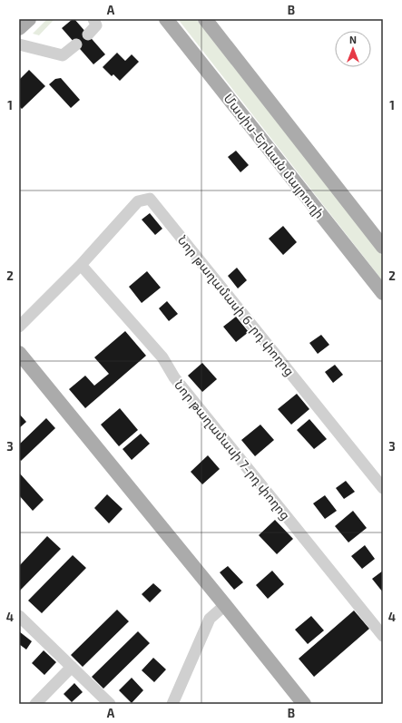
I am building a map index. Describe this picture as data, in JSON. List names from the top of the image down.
{
  "streets": {
    "main road": ["Մասիս-Երևան մայրուղի"],
    "street": ["Նոր թաղամասի 6-րդ փողոց", "Նոր թաղամասի 7-րդ փողոց"]
  },
  "crossings": [
    ["Նոր թաղամասի 6-րդ փողոց", "Նոր թաղամասի 7-րդ փողոց"]
  ],
  "north": "top",
  "grid": {
    "columns": ["A", "B"],
    "rows": [
      "1",
      "2",
      "3",
      "4"
    ]
  }
}
